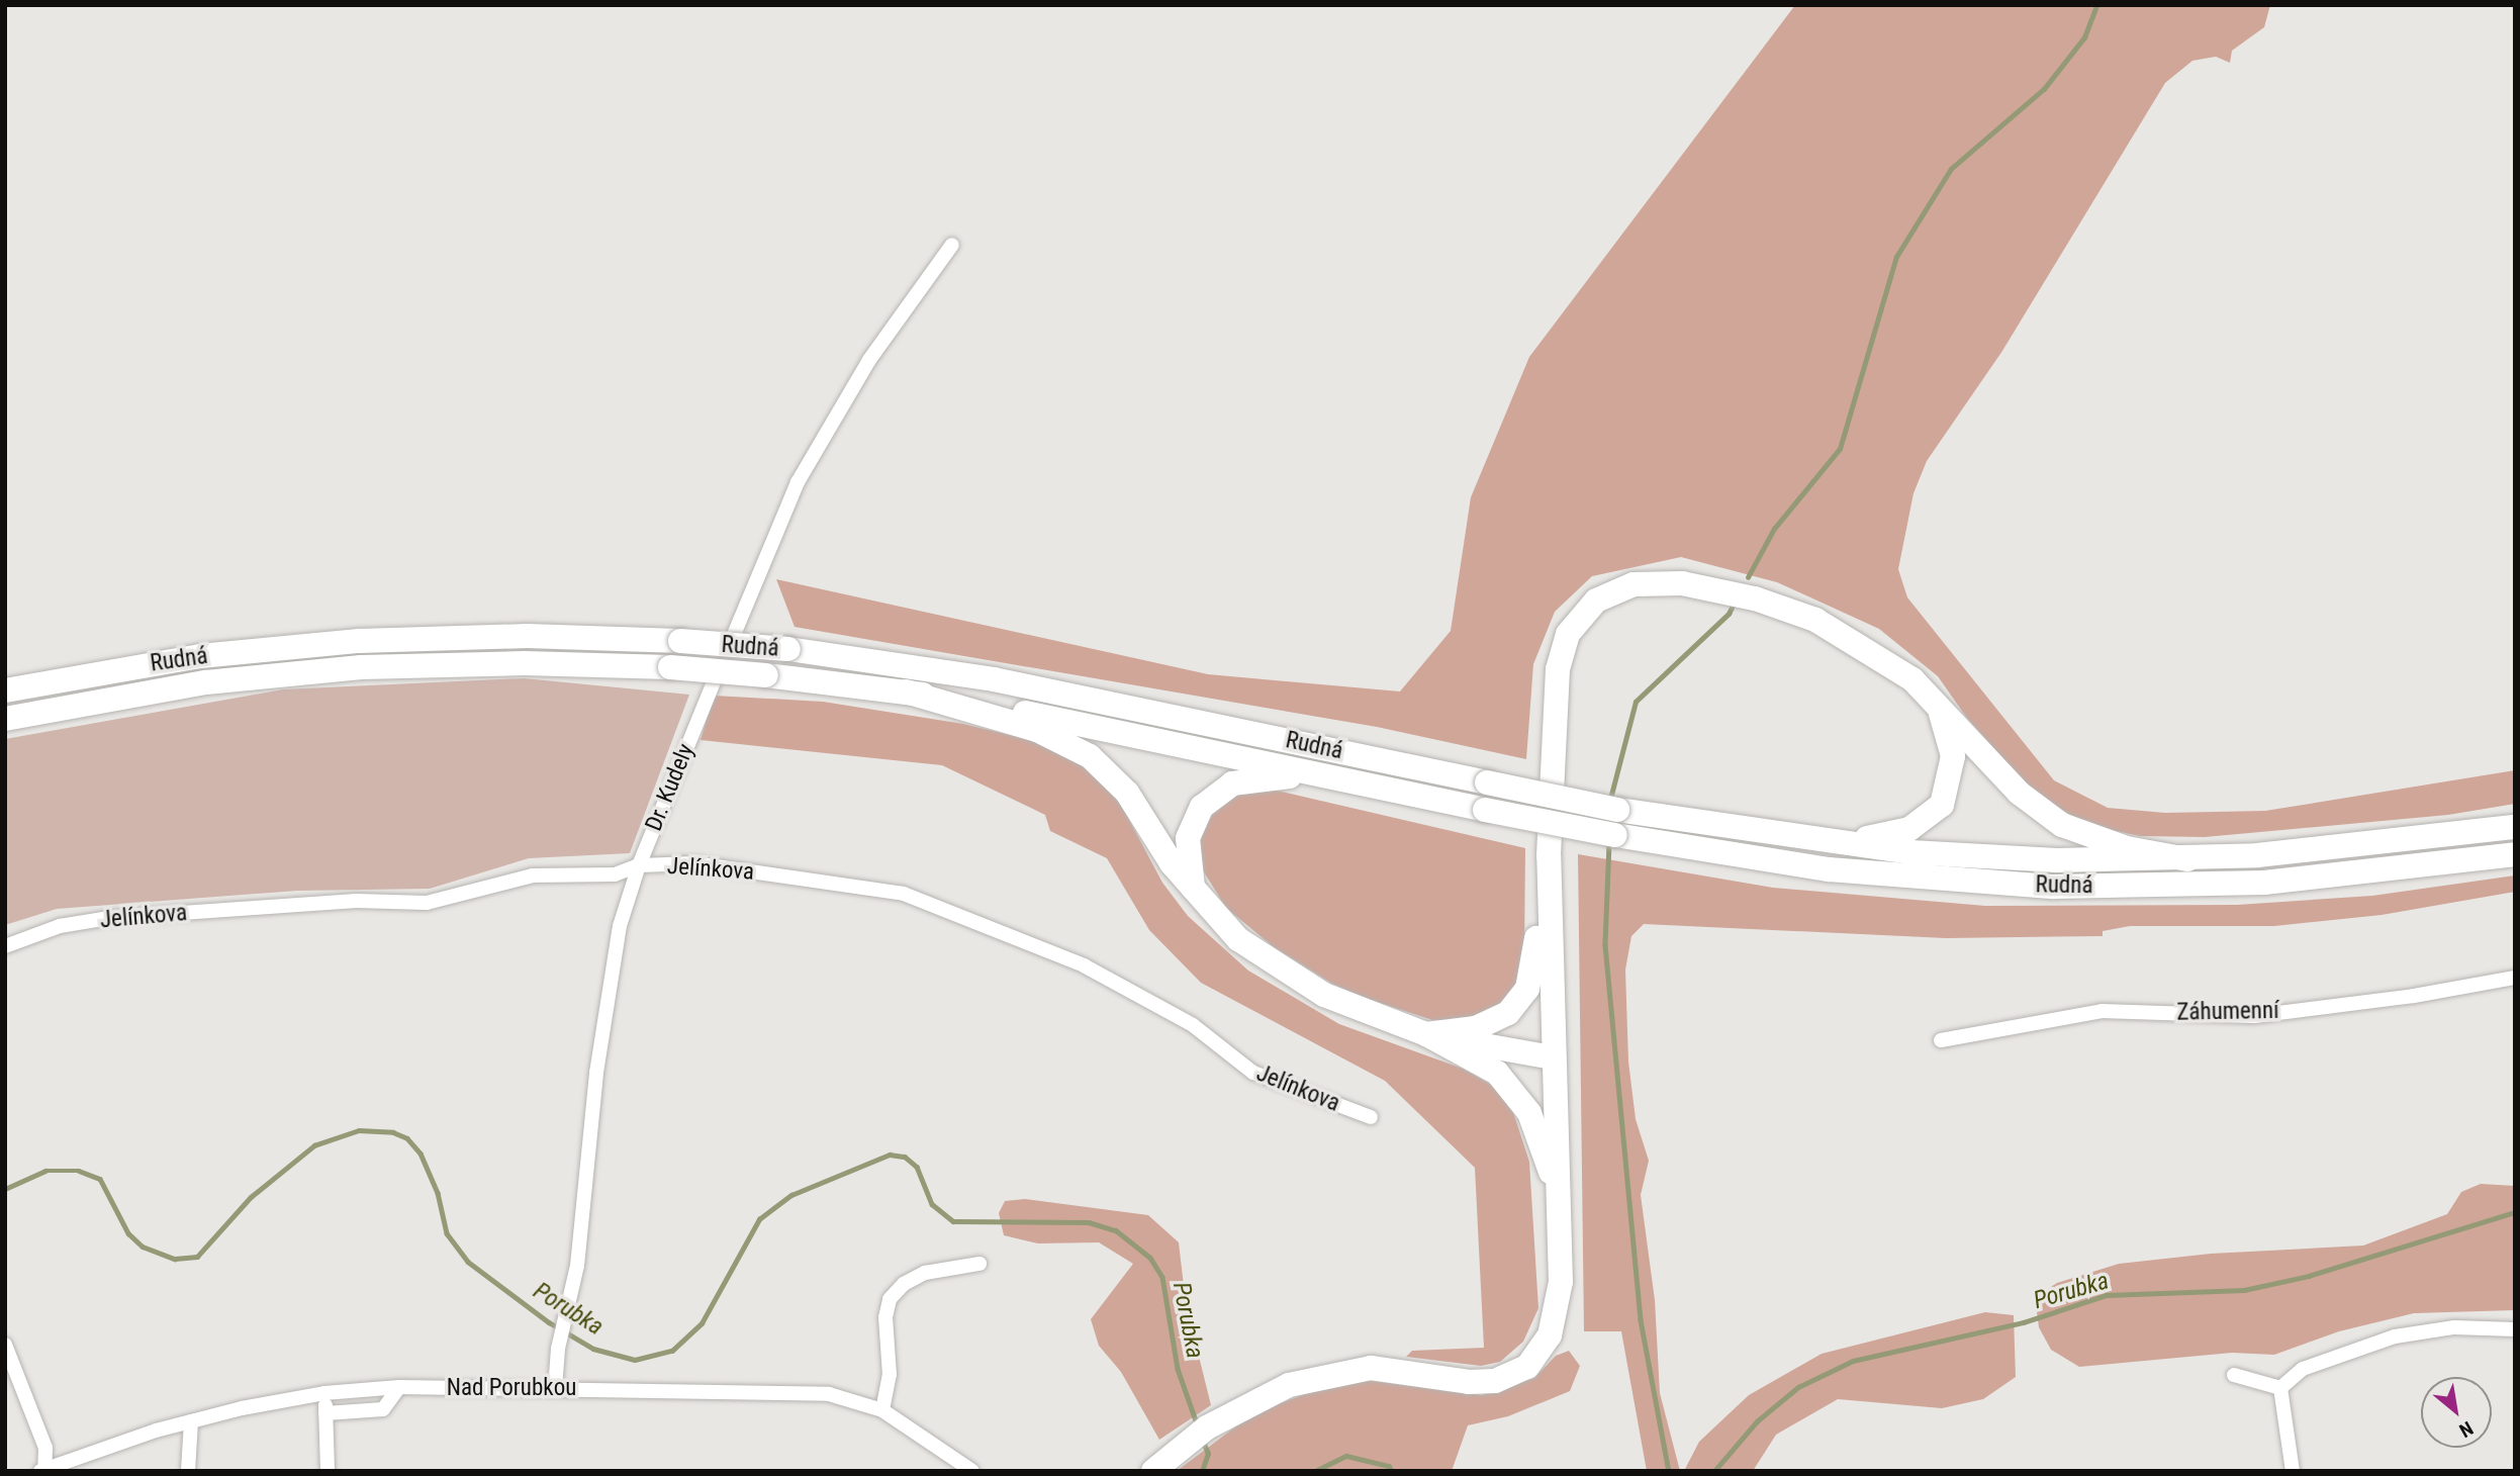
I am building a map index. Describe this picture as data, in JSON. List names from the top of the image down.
{
  "streets": {
    "highway": ["Rudná"],
    "street": [
      "Dr. Kudely",
      "Jelínkova",
      "Záhumenní",
      "Nad Porubkou"
    ]
  },
  "crossings": [
    ["Dr. Kudely", "Jelínkova"],
    ["Dr. Kudely", "Nad Porubkou"]
  ],
  "water": ["Porubka"],
  "north": "bottom right"
}
